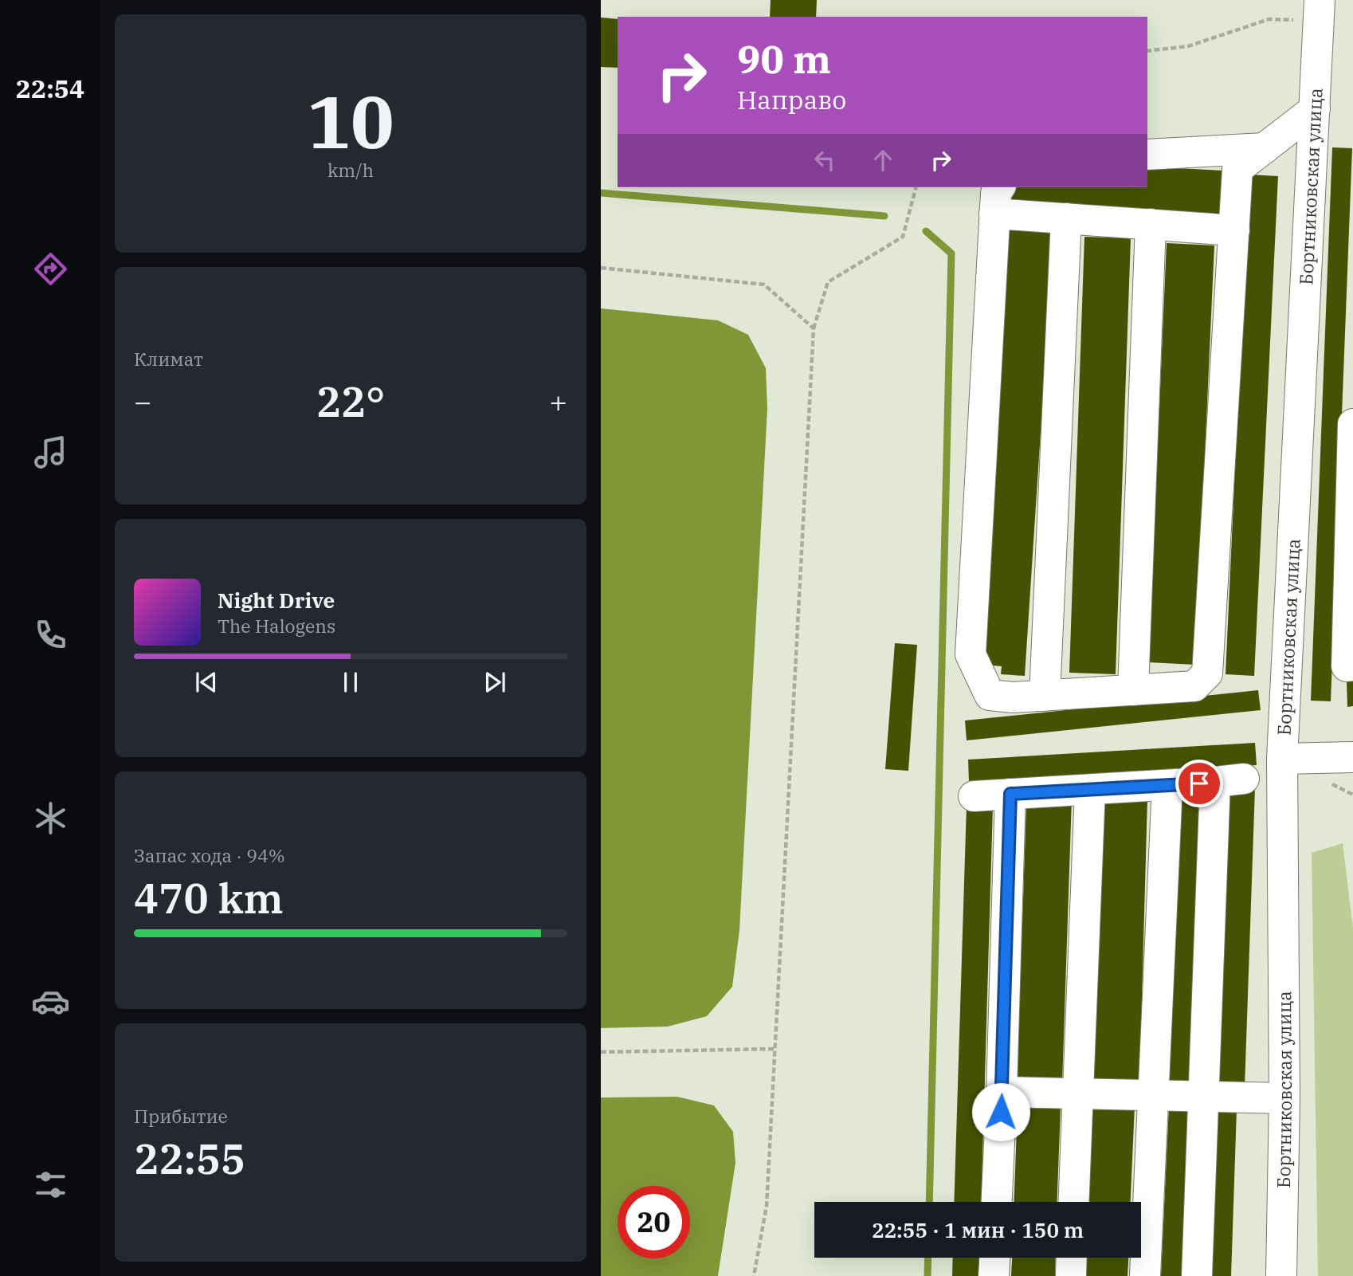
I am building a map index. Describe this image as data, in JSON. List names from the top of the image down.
{
  "streets": {
    "street": ["Бортниковская улица"]
  },
  "page": {
    "tabs": "22:54",
    "tile": [
      ["10", "km/h"],
      "Климат",
      ["Запас хода · 94%", "470 km"],
      ["Прибытие", "22:55"]
    ],
    "turn": ["90 m", "Направо"],
    "heat": ["−", "22°", "+"],
    "song": ["Night Drive", "The Halogens"],
    "limit": "20",
    "trip": "22:55 · 1 мин · 150 m"
  }
}
